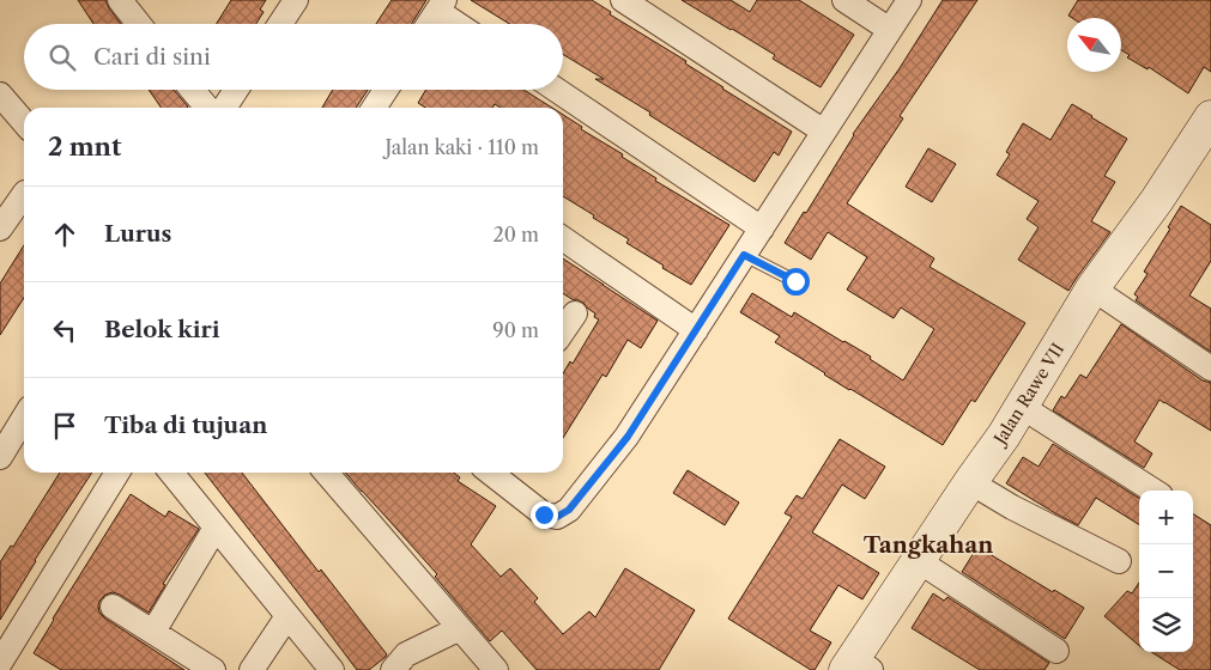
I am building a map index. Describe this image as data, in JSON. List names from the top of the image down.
{
  "streets": {
    "main road": ["Jalan Rawe VII"]
  },
  "districts": ["Tangkahan"],
  "north": "top left",
  "page": {
    "search": "Cari di sini",
    "heading": ["2 mnt", "Jalan kaki · 110 m"],
    "list": [
      ["Lurus", "20 m"],
      ["Belok kiri", "90 m"],
      "Tiba di tujuan"
    ],
    "map_buttons": ["+", "−"]
  }
}
